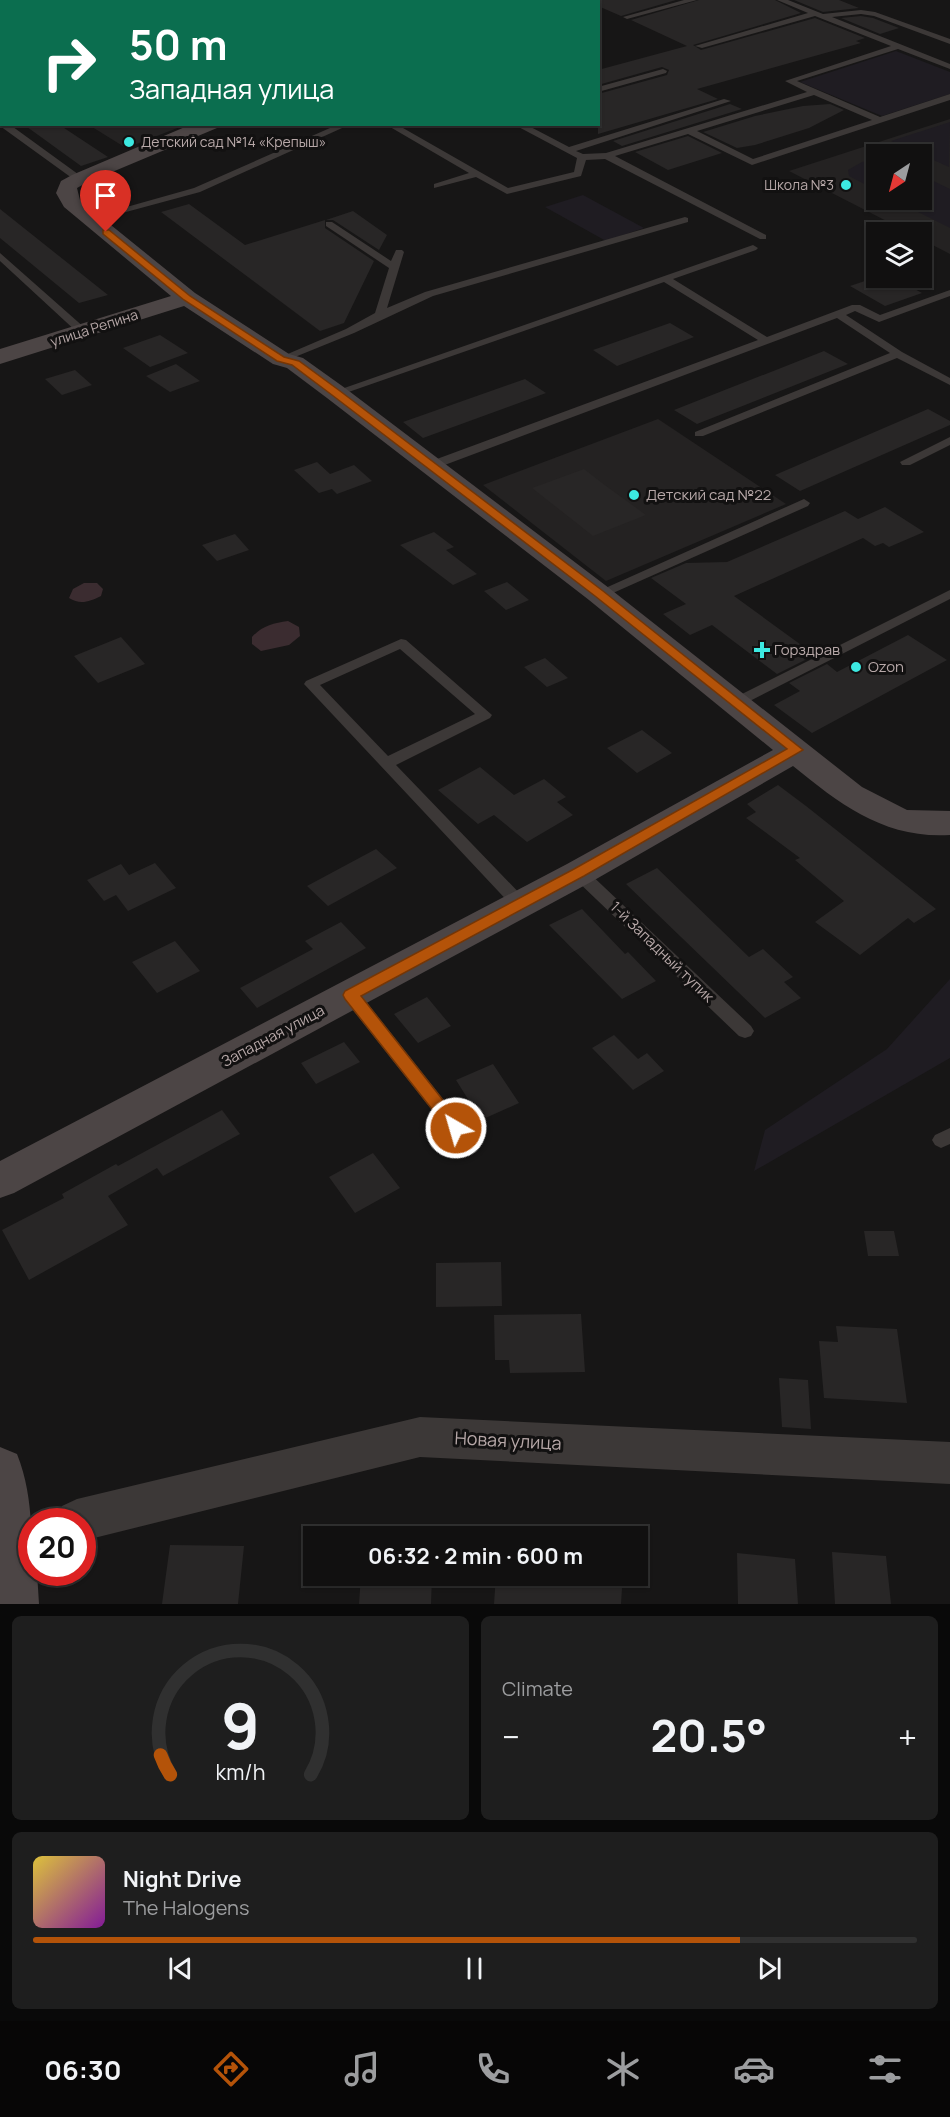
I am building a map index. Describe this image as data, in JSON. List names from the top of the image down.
{
  "streets": {
    "street": ["улица Репина", "Западная улица", "Новая улица"],
    "lane": ["1-й Западный тупик"]
  },
  "crossings": [
    ["1-й Западный тупик", "Западная улица"]
  ],
  "places": {
    "other": [
      "Детский сад №14 «Крепыш»",
      "Школа №3",
      "Детский сад №22",
      "Ozon"
    ],
    "health": ["Горздрав"]
  },
  "north": "bottom left",
  "page": {
    "turn": ["50 m", "Западная улица"],
    "limit": "20",
    "trip": "06:32 · 2 min · 600 m",
    "tile": "Climate",
    "heat": ["−", "20.5°", "+"],
    "song": ["Night Drive", "The Halogens"],
    "tabs": "06:30",
    "gauge": ["9", "km/h"]
  }
}
